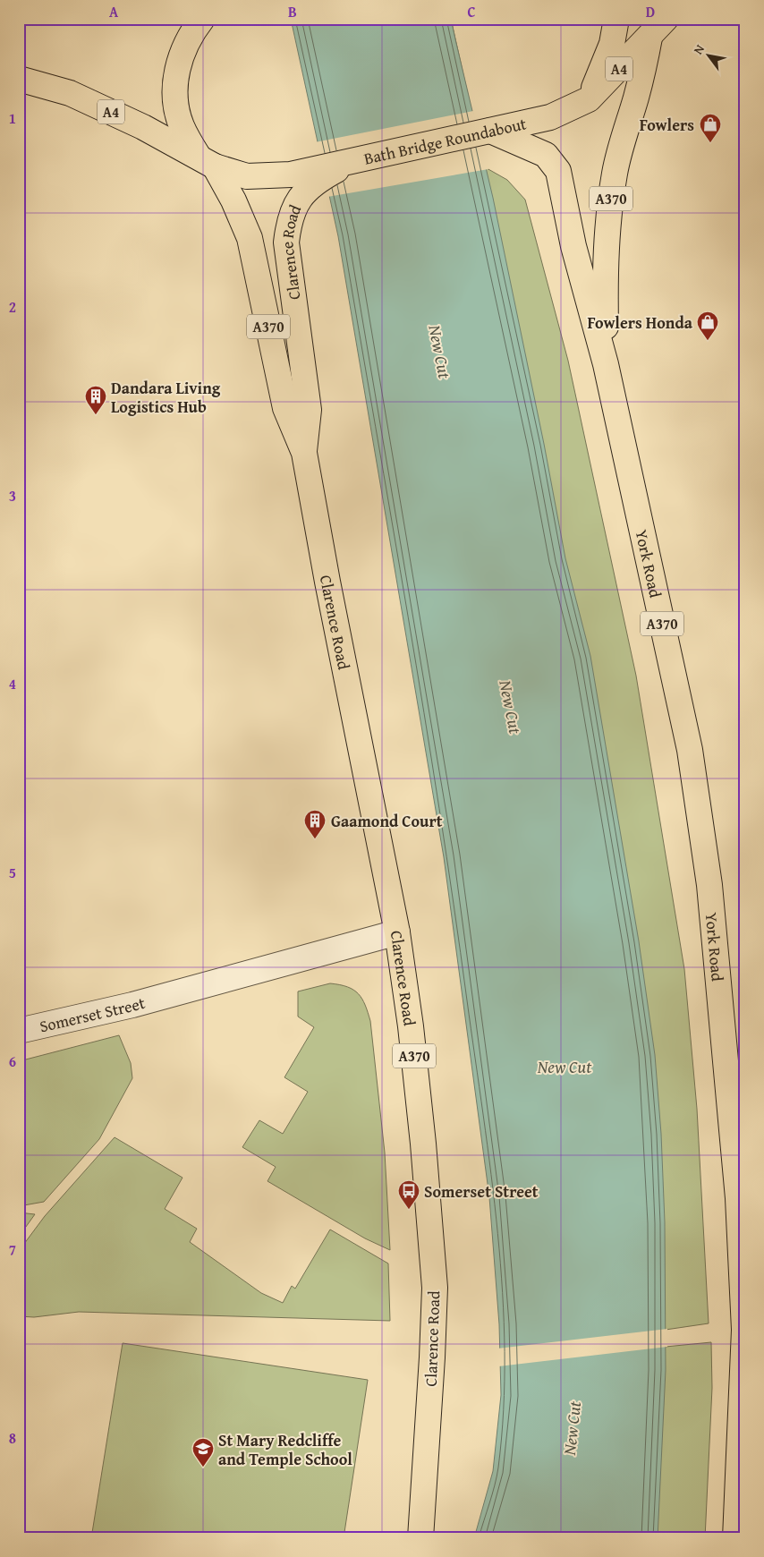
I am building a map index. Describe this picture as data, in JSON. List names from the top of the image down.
{
  "streets": {
    "highway": [
      "A4",
      "Bath Bridge Roundabout",
      "A370",
      "Clarence Road",
      "York Road"
    ],
    "street": ["Somerset Street"]
  },
  "crossings": [
    ["A4", "Bath Bridge Roundabout"],
    ["A4", "Clarence Road"],
    ["A4", "York Road"],
    ["Bath Bridge Roundabout", "Clarence Road"],
    ["Bath Bridge Roundabout", "York Road"],
    ["Clarence Road", "Somerset Street"]
  ],
  "water": ["New Cut"],
  "places": {
    "shop": ["Fowlers", "Fowlers Honda"],
    "building": ["Dandara Living Logistics Hub", "Gaamond Court"],
    "bus stop": ["Somerset Street"],
    "school or university": ["St Mary Redcliffe and Temple School"]
  },
  "north": "top left",
  "grid": {
    "columns": [
      "A",
      "B",
      "C",
      "D"
    ],
    "rows": [
      "1",
      "2",
      "3",
      "4",
      "5",
      "6",
      "7",
      "8"
    ]
  }
}
